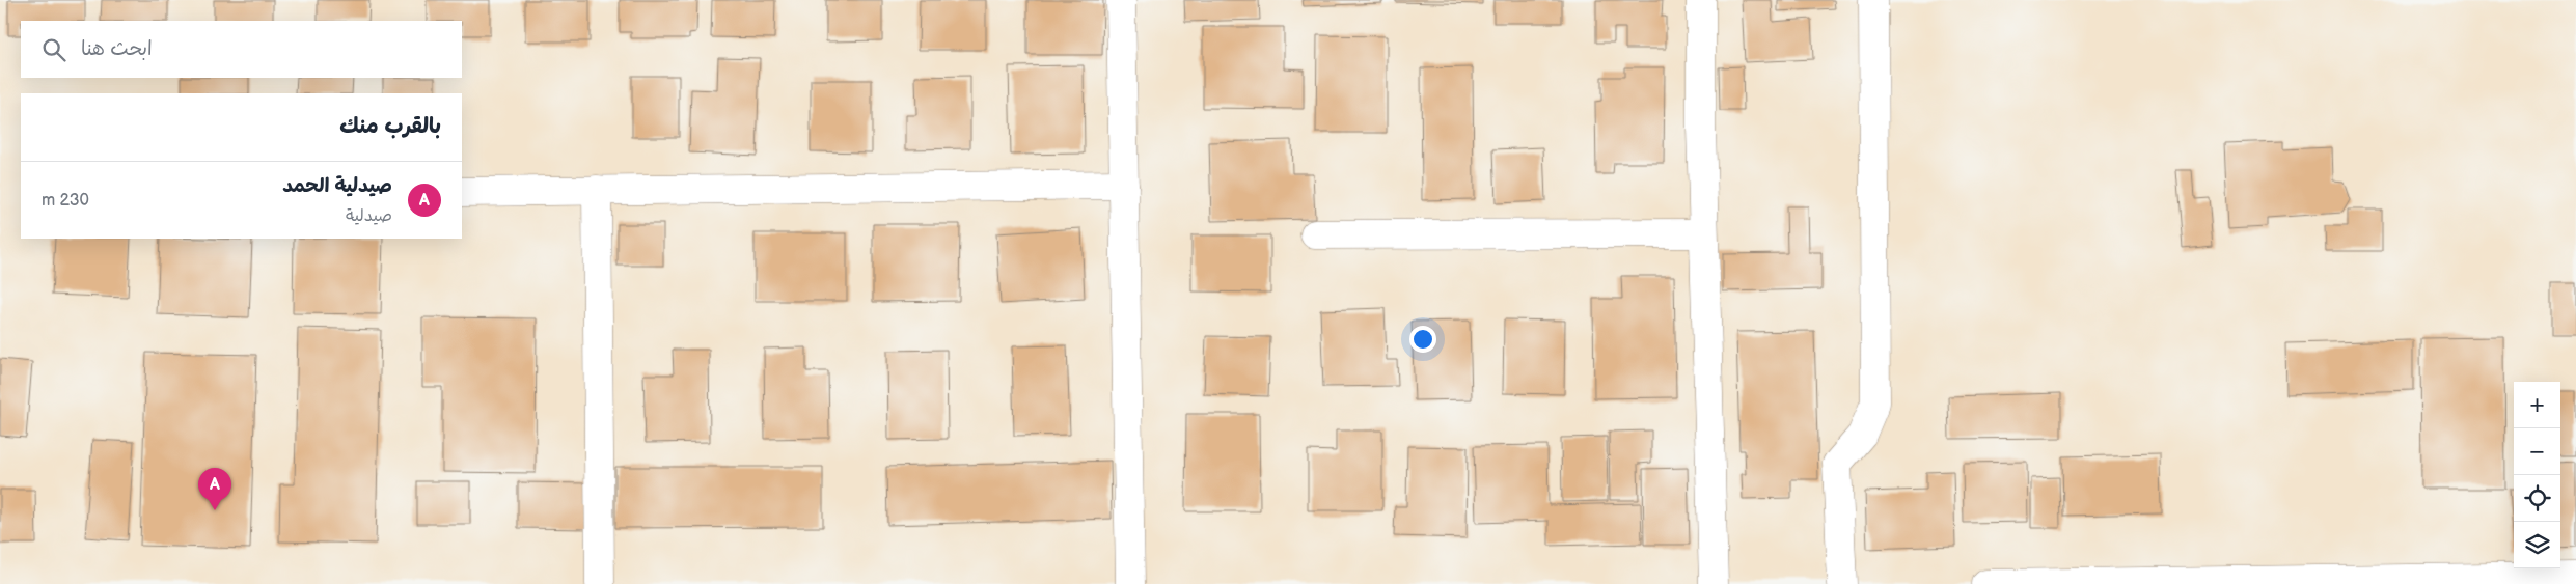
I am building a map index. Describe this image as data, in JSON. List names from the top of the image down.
{
  "page": {
    "search": "ابحث هنا",
    "heading": "بالقرب منك",
    "list": [
      {
        "mark": "A",
        "name": "صيدلية الحمد",
        "note": "صيدلية",
        "value": "230 m"
      }
    ],
    "map_buttons": ["+", "−"],
    "pins": "A"
  }
}
